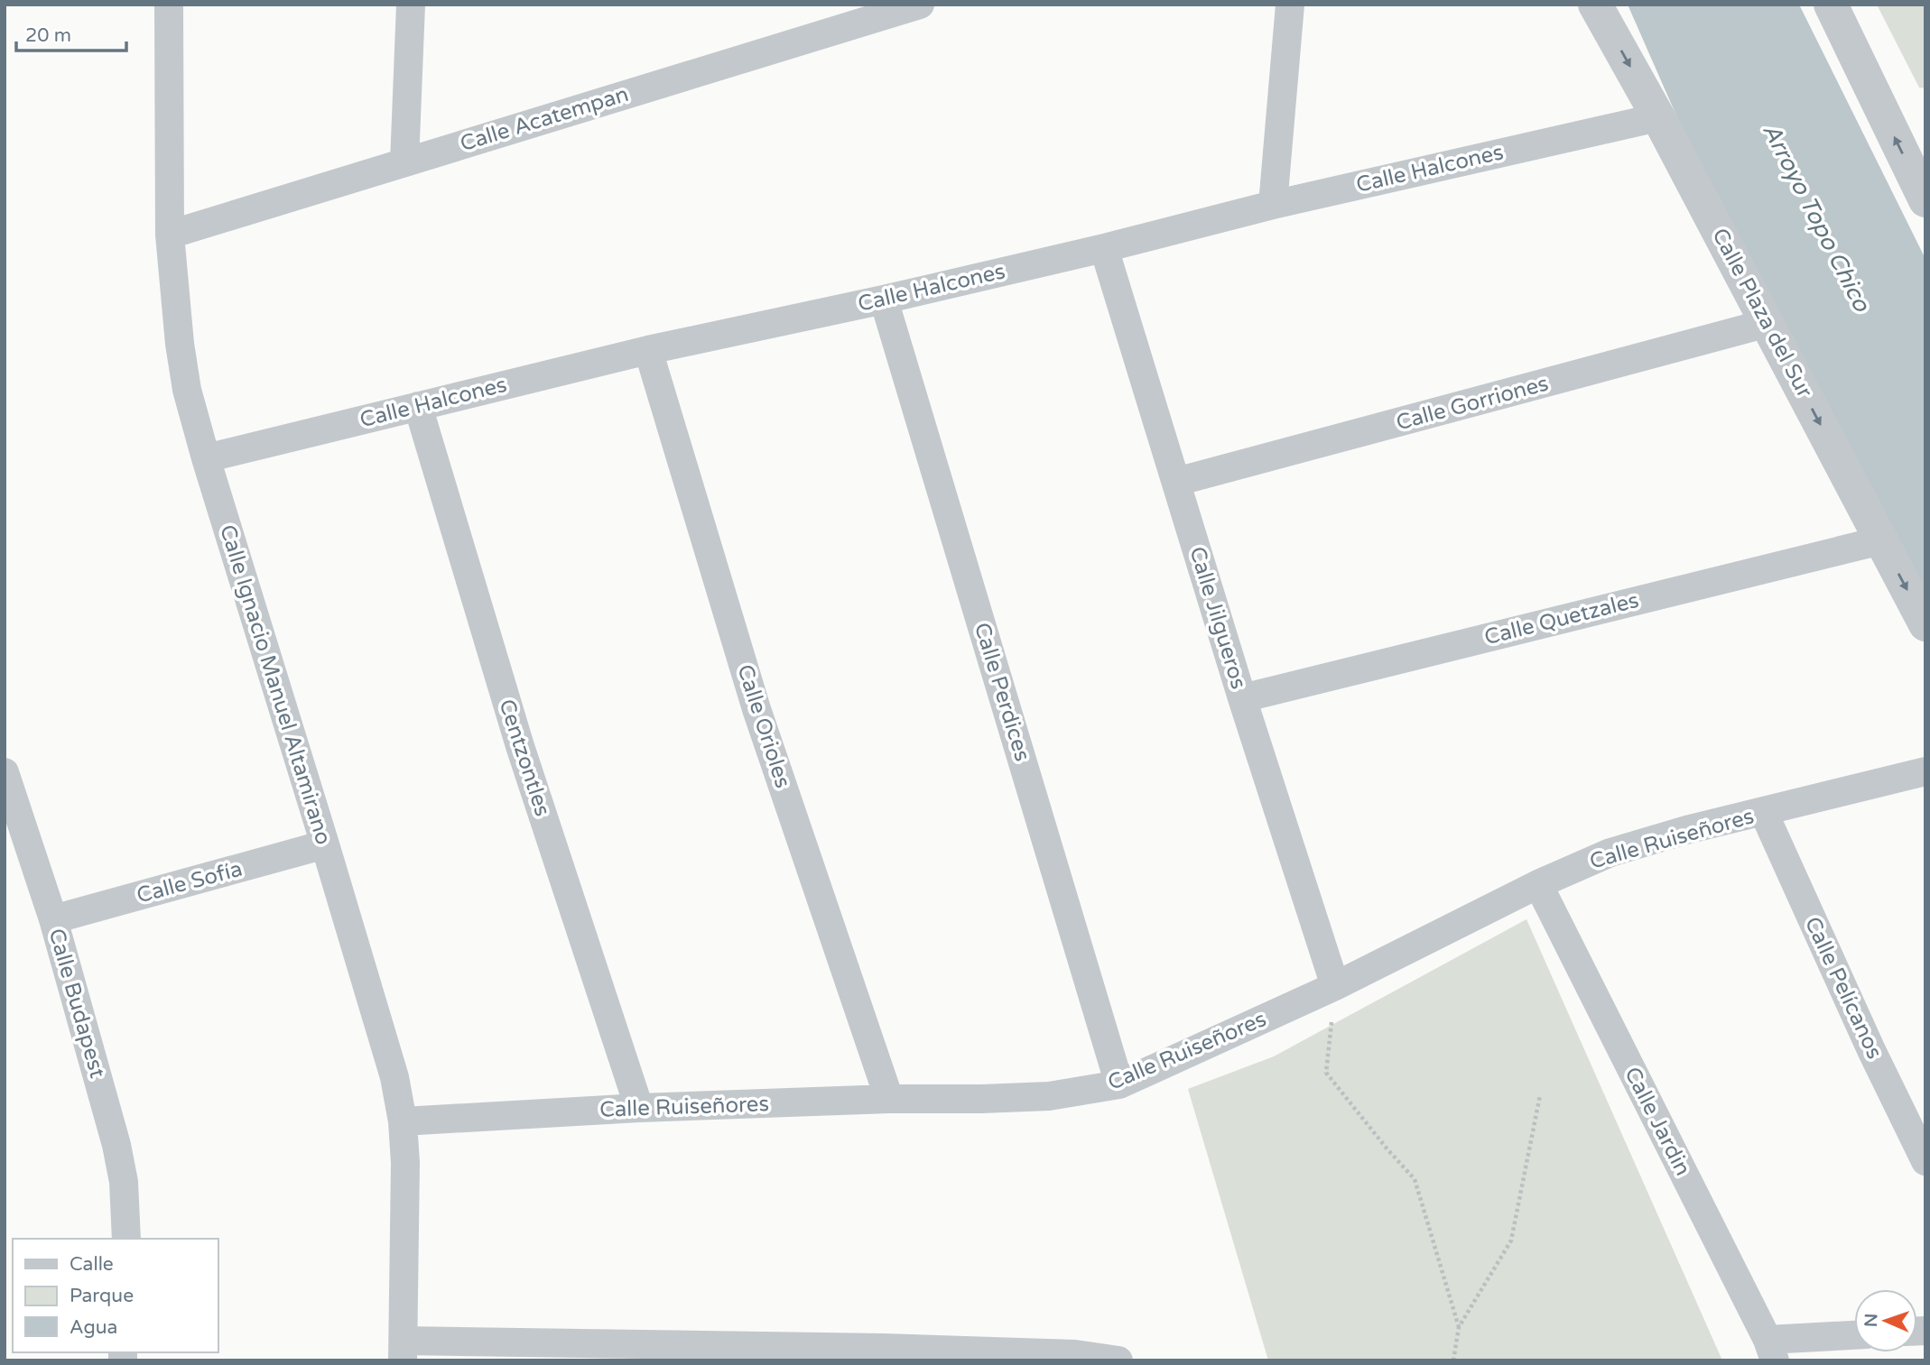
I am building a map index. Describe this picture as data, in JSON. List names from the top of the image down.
{
  "streets": {
    "street": [
      "Calle Acatempan",
      "Calle Halcones",
      "Calle Plaza del Sur",
      "Calle Gorriones",
      "Calle Jilgueros",
      "Calle Quetzales",
      "Calle Ignacio Manuel Altamirano",
      "Calle Perdices",
      "Calle Orioles",
      "Centzontles",
      "Calle Ruiseñores",
      "Calle Sofía",
      "Calle Pelícanos",
      "Calle Budapest",
      "Calle Jardin"
    ]
  },
  "crossings": [
    ["Calle Acatempan", "Calle Ignacio Manuel Altamirano"],
    ["Calle Halcones", "Calle Plaza del Sur"],
    ["Calle Halcones", "Calle Jilgueros"],
    ["Calle Halcones", "Calle Ignacio Manuel Altamirano"],
    ["Calle Halcones", "Calle Perdices"],
    ["Calle Halcones", "Calle Orioles"],
    ["Calle Halcones", "Centzontles"],
    ["Calle Plaza del Sur", "Calle Gorriones"],
    ["Calle Plaza del Sur", "Calle Quetzales"],
    ["Calle Gorriones", "Calle Jilgueros"],
    ["Calle Jilgueros", "Calle Quetzales"],
    ["Calle Jilgueros", "Calle Ruiseñores"],
    ["Calle Ignacio Manuel Altamirano", "Calle Ruiseñores"],
    ["Calle Ignacio Manuel Altamirano", "Calle Sofía"],
    ["Calle Perdices", "Calle Ruiseñores"],
    ["Calle Orioles", "Calle Ruiseñores"],
    ["Centzontles", "Calle Ruiseñores"],
    ["Calle Ruiseñores", "Calle Pelícanos"],
    ["Calle Ruiseñores", "Calle Jardin"],
    ["Calle Sofía", "Calle Budapest"]
  ],
  "one_way": ["Calle Plaza del Sur"],
  "water": ["Arroyo Topo Chico"],
  "legend": ["Calle", "Parque", "Agua"],
  "scale_bar": "20 m",
  "north": "left"
}
